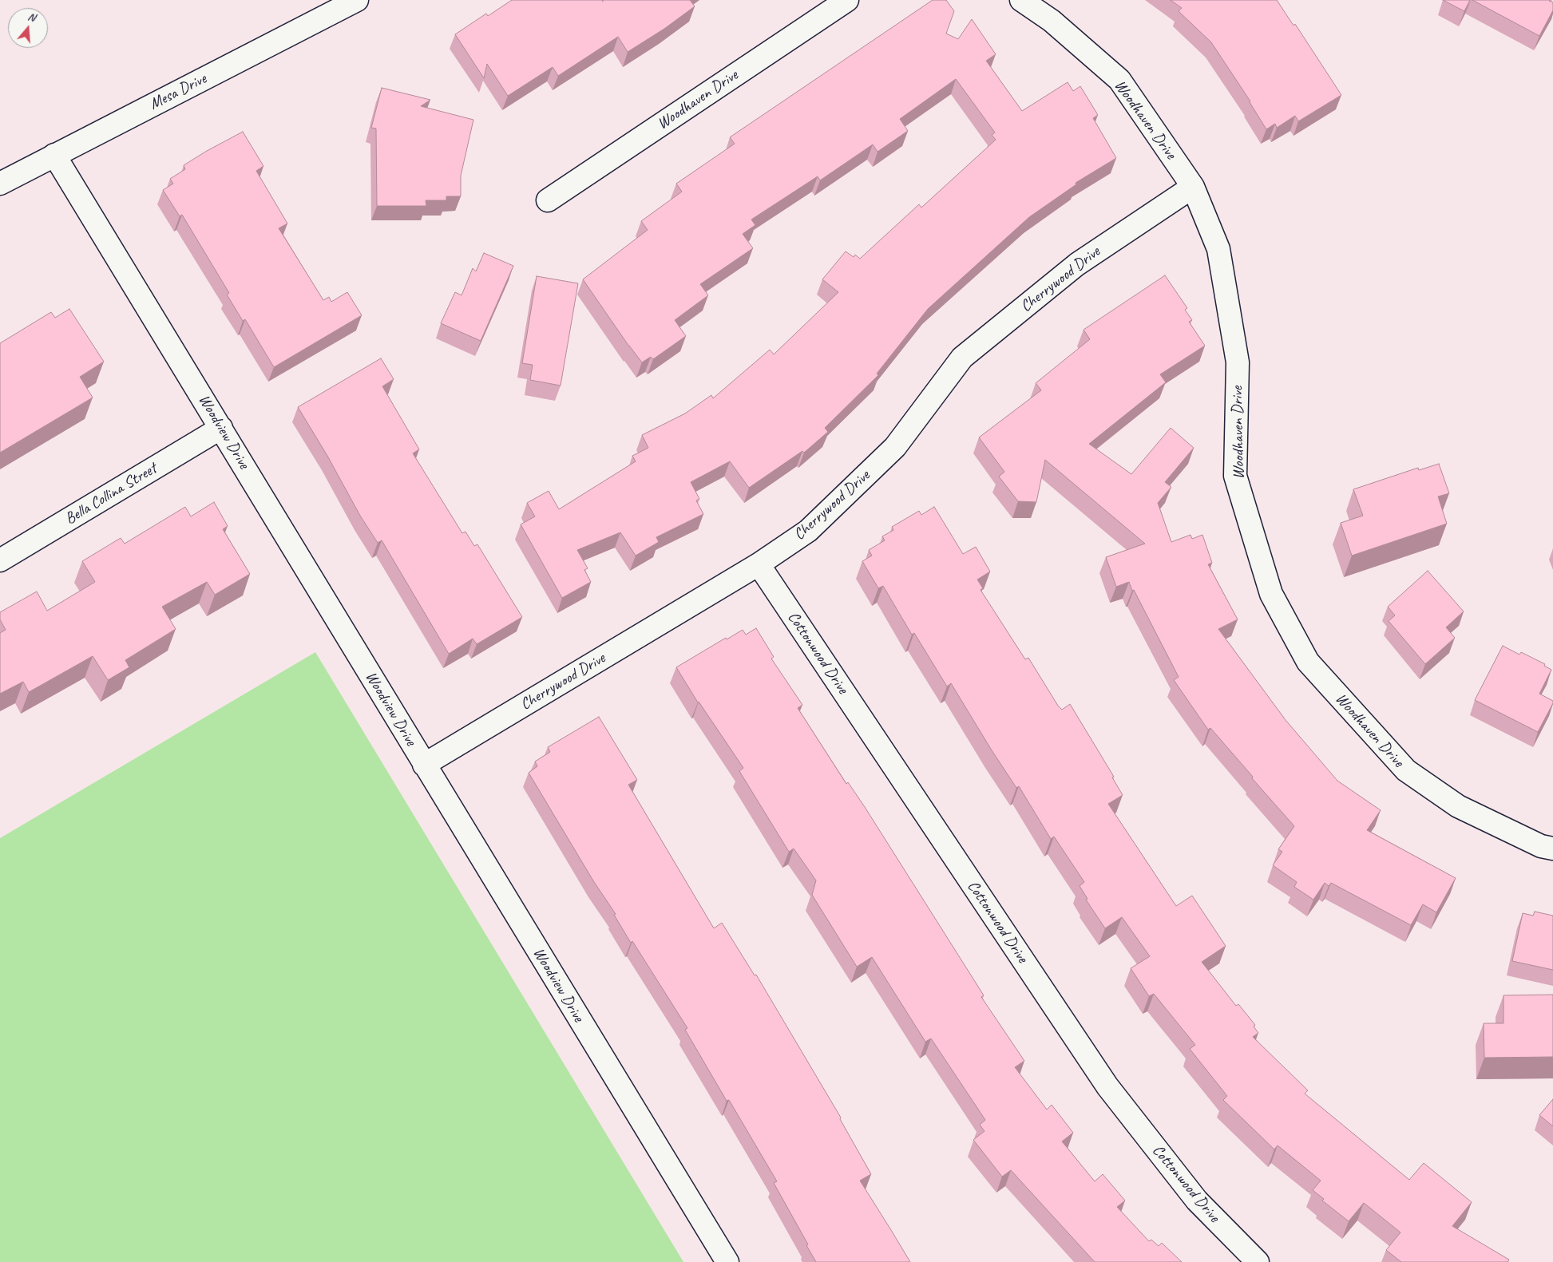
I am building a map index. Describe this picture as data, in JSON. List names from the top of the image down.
{
  "streets": {
    "street": [
      "Mesa Drive",
      "Woodhaven Drive",
      "Cherrywood Drive",
      "Woodview Drive",
      "Bella Collina Street",
      "Cottonwood Drive"
    ]
  },
  "crossings": [
    ["Mesa Drive", "Woodview Drive"],
    ["Woodhaven Drive", "Cherrywood Drive"],
    ["Cherrywood Drive", "Woodview Drive"],
    ["Cherrywood Drive", "Cottonwood Drive"],
    ["Woodview Drive", "Bella Collina Street"]
  ],
  "north": "top"
}
